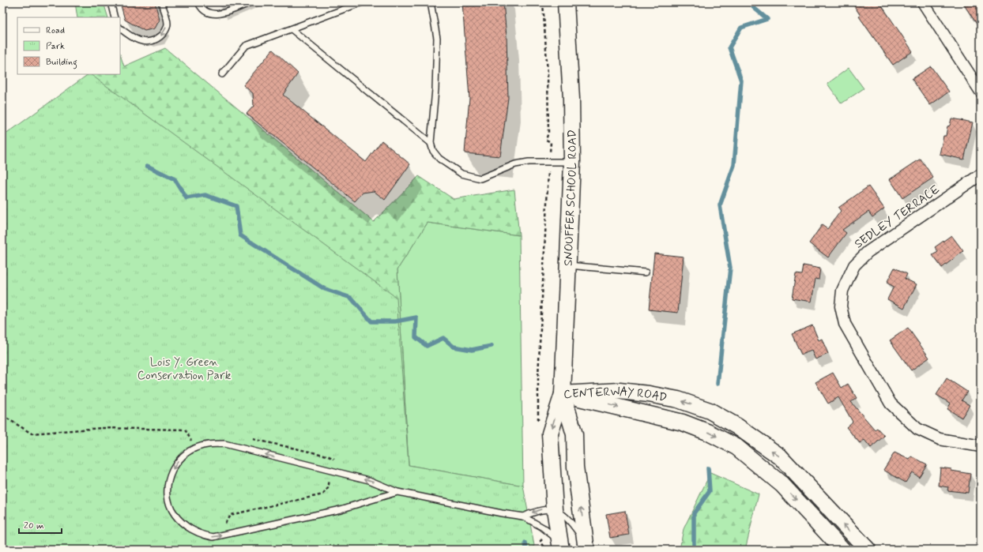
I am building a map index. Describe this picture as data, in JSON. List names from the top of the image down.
{
  "streets": {
    "main road": ["SNOUFFER SCHOOL ROAD", "CENTERWAY ROAD"],
    "street": ["SEDLEY TERRACE"]
  },
  "crossings": [
    ["SNOUFFER SCHOOL ROAD", "CENTERWAY ROAD"]
  ],
  "parks": ["Lois Y. Green Conservation Park"],
  "legend": ["Road", "Park", "Building"],
  "scale_bar": "20 m"
}
